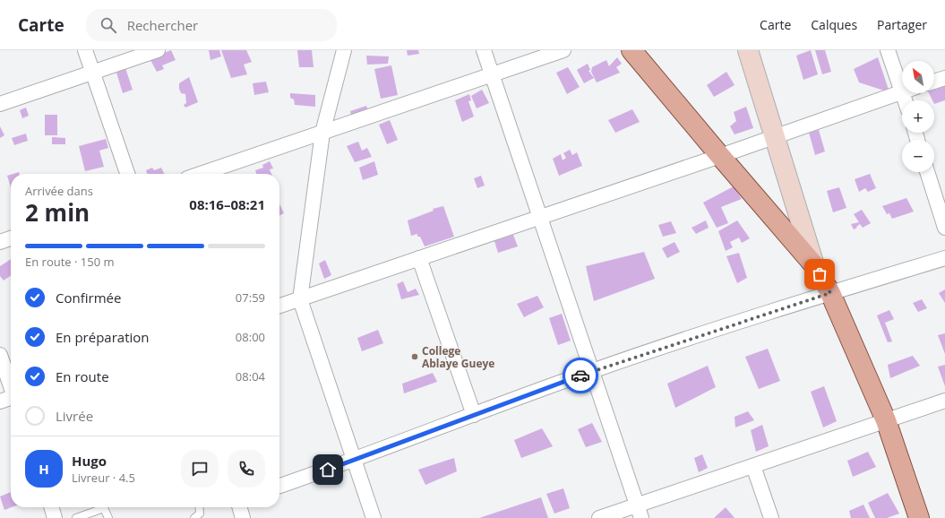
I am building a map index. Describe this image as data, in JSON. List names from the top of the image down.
{
  "places": ["College Ablaye Gueye"],
  "north": "top left",
  "page": {
    "header": "Carte",
    "search": "Rechercher",
    "nav": ["Carte", "Calques", "Partager"],
    "map_buttons": ["+", "−"],
    "heading": ["2 min", "Arrivée dans", "08:16–08:21"],
    "panel": ["Hugo", "Livreur · 4.5"],
    "bar": "En route · 150 m",
    "list": [
      ["Confirmée", "07:59"],
      ["En préparation", "08:00"],
      ["En route", "08:04"],
      "Livrée"
    ],
    "round": "H"
  }
}
